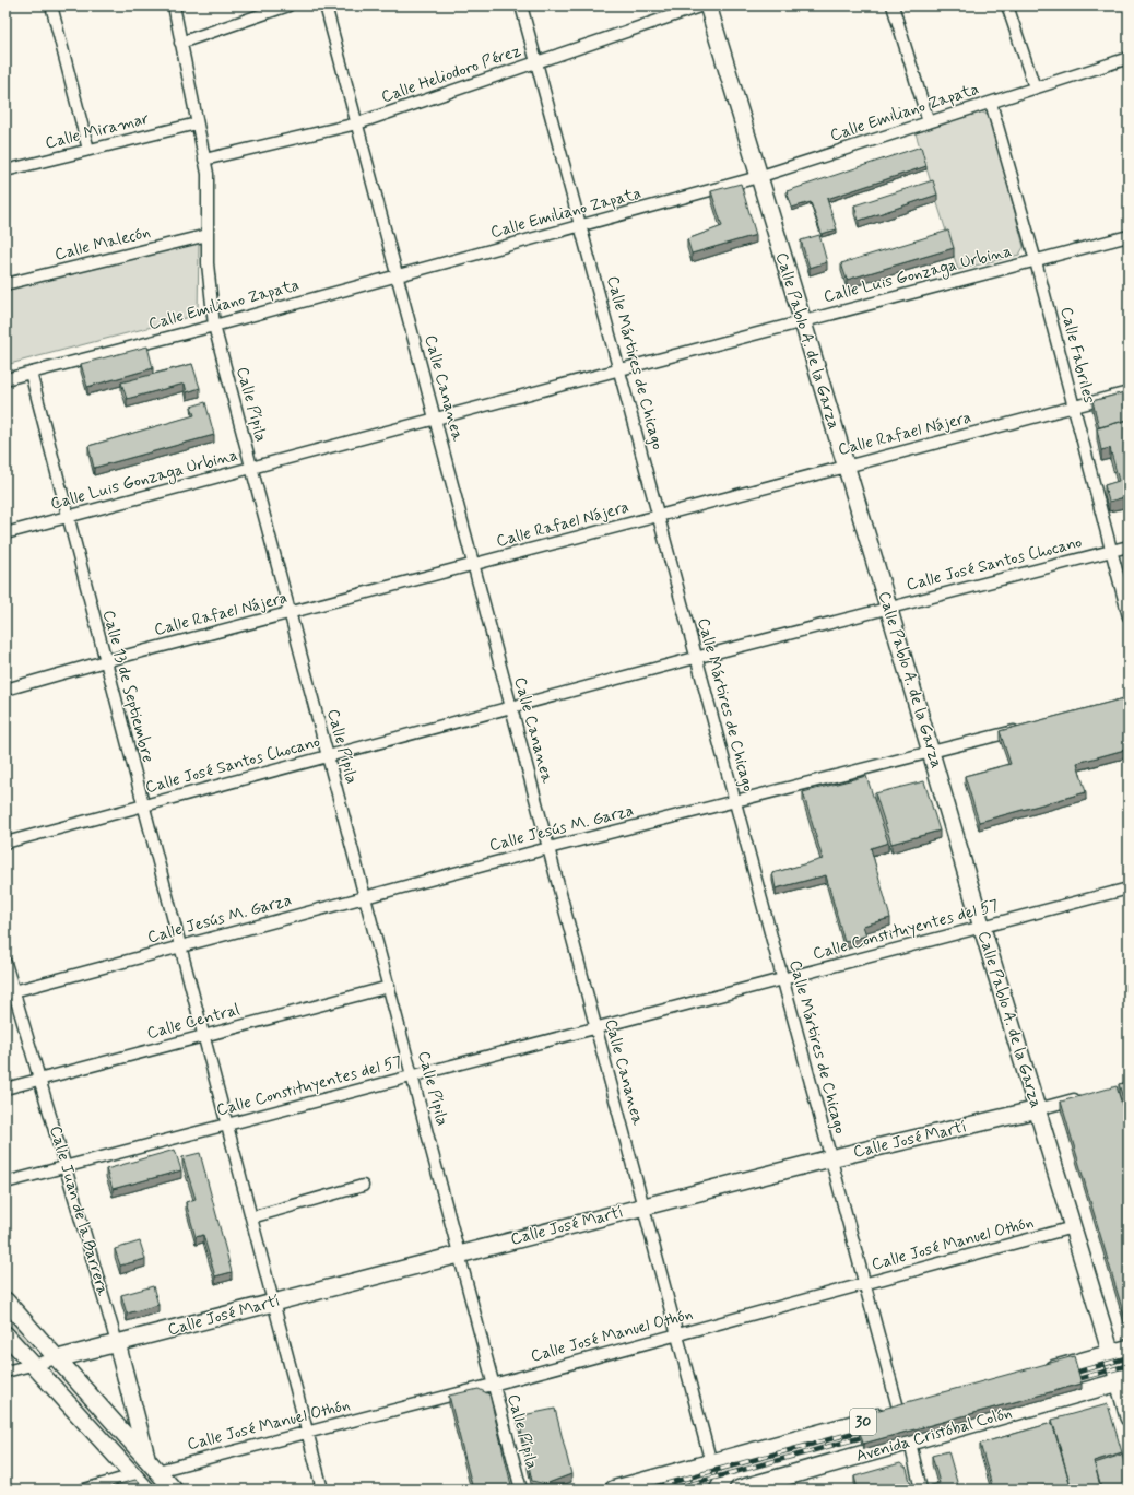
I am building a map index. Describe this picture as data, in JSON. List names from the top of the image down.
{
  "streets": {
    "main road": ["30", "Avenida Cristóbal Colón"],
    "street": [
      "Calle Heliodoro Pérez",
      "Calle Emiliano Zapata",
      "Calle Miramar",
      "Calle Malecón",
      "Calle Luis Gonzaga Urbina",
      "Calle Pablo A. de la Garza",
      "Calle Fabriles",
      "Calle Mártires de Chicago",
      "Calle Cananea",
      "Calle Pípila",
      "Calle Rafael Nájera",
      "Calle José Santos Chocano",
      "Calle 13 de Septiembre",
      "Calle Jesús M. Garza",
      "Calle Constituyentes del 57",
      "Calle Central",
      "Calle José Martí",
      "Calle Juan de la Barrera",
      "Calle José Manuel Othón"
    ]
  },
  "crossings": [
    ["Calle Heliodoro Pérez", "Calle Mártires de Chicago"],
    ["Calle Heliodoro Pérez", "Calle Cananea"],
    ["Calle Heliodoro Pérez", "Calle Pípila"],
    ["Calle Emiliano Zapata", "Calle Pablo A. de la Garza"],
    ["Calle Emiliano Zapata", "Calle Fabriles"],
    ["Calle Emiliano Zapata", "Calle Mártires de Chicago"],
    ["Calle Emiliano Zapata", "Calle Cananea"],
    ["Calle Emiliano Zapata", "Calle Pípila"],
    ["Calle Emiliano Zapata", "Calle 13 de Septiembre"],
    ["Calle Miramar", "Calle Pípila"],
    ["Calle Malecón", "Calle Pípila"],
    ["Calle Luis Gonzaga Urbina", "Calle Pablo A. de la Garza"],
    ["Calle Luis Gonzaga Urbina", "Calle Fabriles"],
    ["Calle Luis Gonzaga Urbina", "Calle Mártires de Chicago"],
    ["Calle Luis Gonzaga Urbina", "Calle Cananea"],
    ["Calle Luis Gonzaga Urbina", "Calle Pípila"],
    ["Calle Luis Gonzaga Urbina", "Calle 13 de Septiembre"],
    ["Calle Pablo A. de la Garza", "Calle Rafael Nájera"],
    ["Calle Pablo A. de la Garza", "Calle José Santos Chocano"],
    ["Calle Pablo A. de la Garza", "Calle Jesús M. Garza"],
    ["Calle Pablo A. de la Garza", "Calle Constituyentes del 57"],
    ["Calle Pablo A. de la Garza", "Calle José Martí"],
    ["Calle Pablo A. de la Garza", "Calle José Manuel Othón"],
    ["Calle Fabriles", "Calle Rafael Nájera"],
    ["Calle Fabriles", "Calle José Santos Chocano"],
    ["Calle Mártires de Chicago", "Calle Rafael Nájera"],
    ["Calle Mártires de Chicago", "Calle José Santos Chocano"],
    ["Calle Mártires de Chicago", "Calle Jesús M. Garza"],
    ["Calle Mártires de Chicago", "Calle Constituyentes del 57"],
    ["Calle Mártires de Chicago", "Calle José Martí"],
    ["Calle Mártires de Chicago", "Calle José Manuel Othón"],
    ["Calle Mártires de Chicago", "Avenida Cristóbal Colón"],
    ["Calle Cananea", "Calle Rafael Nájera"],
    ["Calle Cananea", "Calle José Santos Chocano"],
    ["Calle Cananea", "Calle Jesús M. Garza"],
    ["Calle Cananea", "Calle Constituyentes del 57"],
    ["Calle Cananea", "Calle José Martí"],
    ["Calle Cananea", "Calle José Manuel Othón"],
    ["Calle Cananea", "Avenida Cristóbal Colón"],
    ["Calle Pípila", "Calle Rafael Nájera"],
    ["Calle Pípila", "Calle José Santos Chocano"],
    ["Calle Pípila", "Calle Jesús M. Garza"],
    ["Calle Pípila", "Calle Constituyentes del 57"],
    ["Calle Pípila", "Calle Central"],
    ["Calle Pípila", "Calle José Martí"],
    ["Calle Pípila", "Calle José Manuel Othón"],
    ["Calle Rafael Nájera", "Calle 13 de Septiembre"],
    ["Calle José Santos Chocano", "Calle 13 de Septiembre"],
    ["Calle 13 de Septiembre", "Calle Jesús M. Garza"],
    ["Calle 13 de Septiembre", "Calle Constituyentes del 57"],
    ["Calle 13 de Septiembre", "Calle Central"],
    ["Calle 13 de Septiembre", "Calle José Martí"],
    ["Calle 13 de Septiembre", "Calle José Manuel Othón"],
    ["Calle Jesús M. Garza", "Calle Juan de la Barrera"],
    ["Calle Constituyentes del 57", "Calle Juan de la Barrera"],
    ["Calle Central", "Calle Juan de la Barrera"],
    ["Calle José Martí", "Calle Juan de la Barrera"],
    ["Calle Juan de la Barrera", "Calle José Manuel Othón"]
  ]
}
